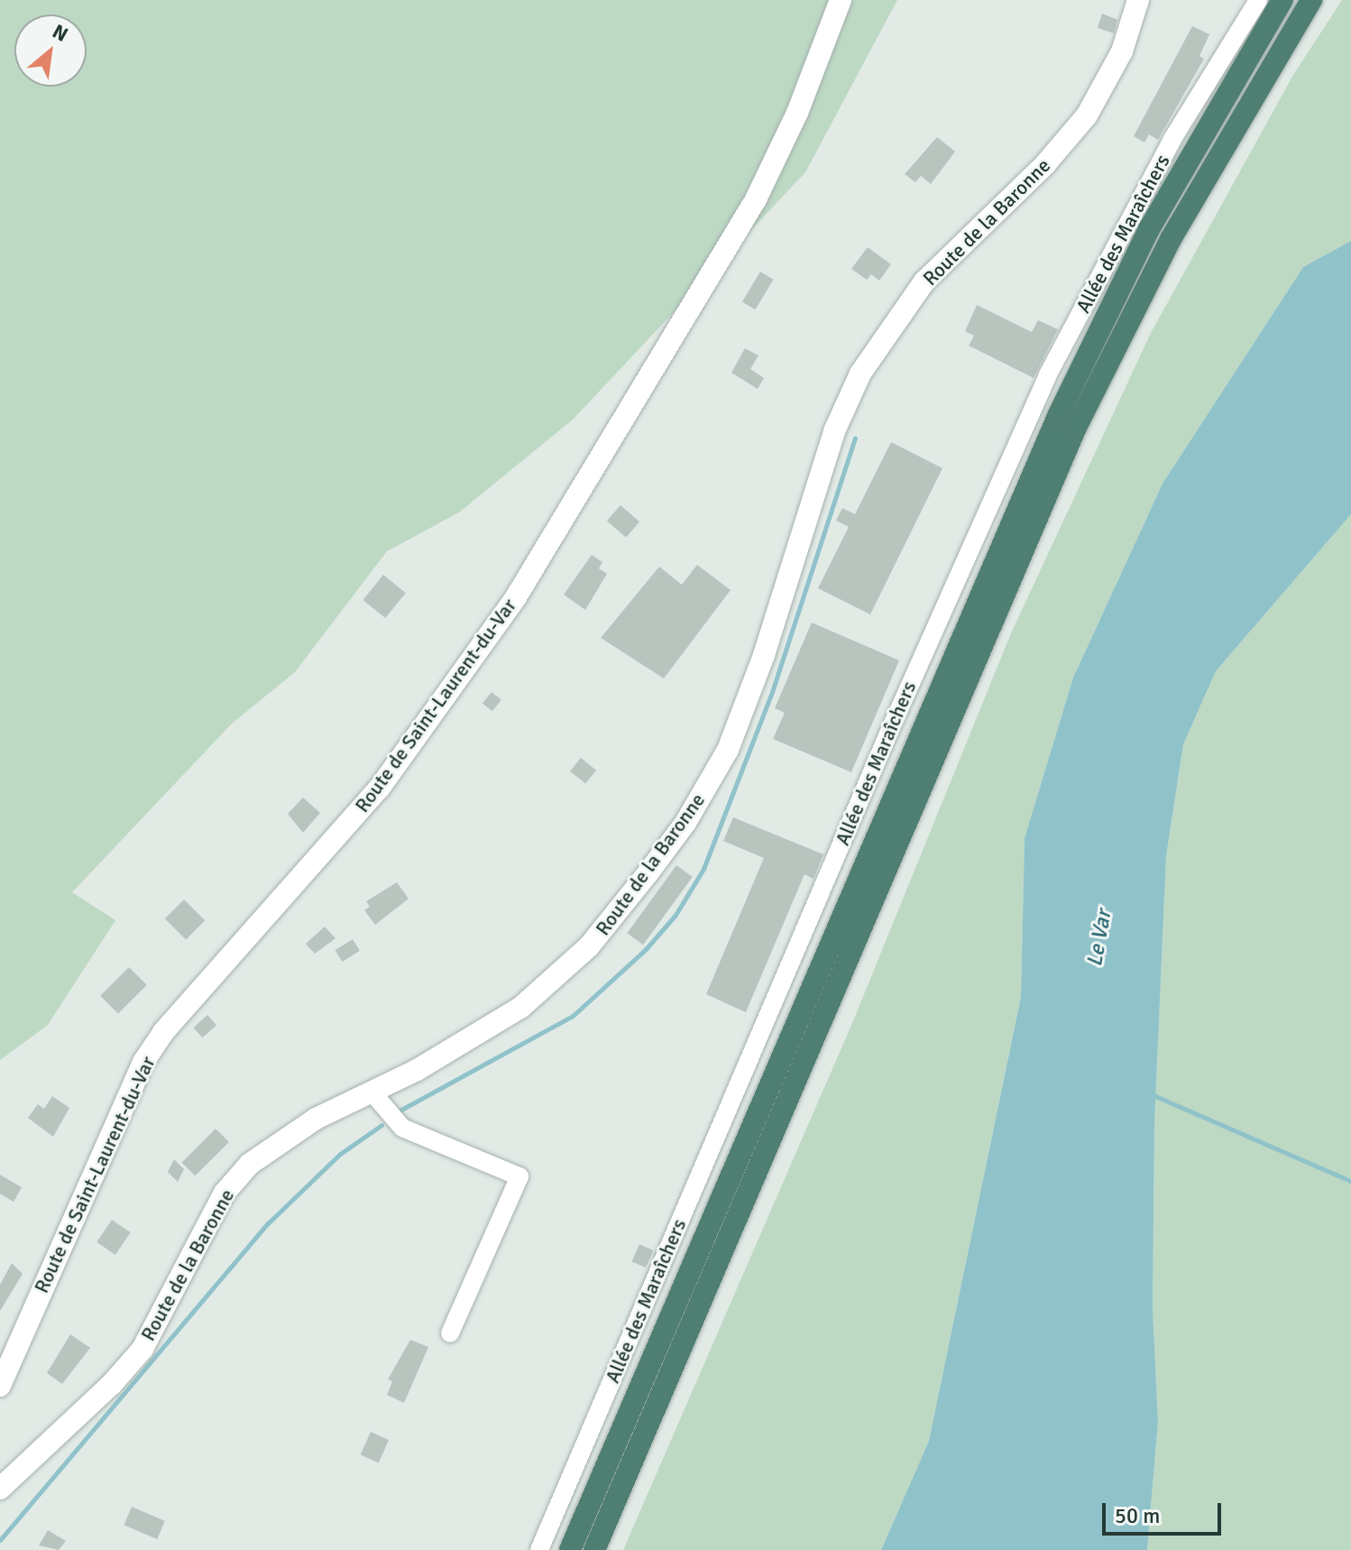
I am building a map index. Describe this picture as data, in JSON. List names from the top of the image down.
{
  "streets": {
    "main road": ["Route de la Baronne", "Route de Saint-Laurent-du-Var"],
    "street": ["Allée des Maraîchers"]
  },
  "water": ["Le Var"],
  "scale_bar": "50 m",
  "north": "top right"
}
